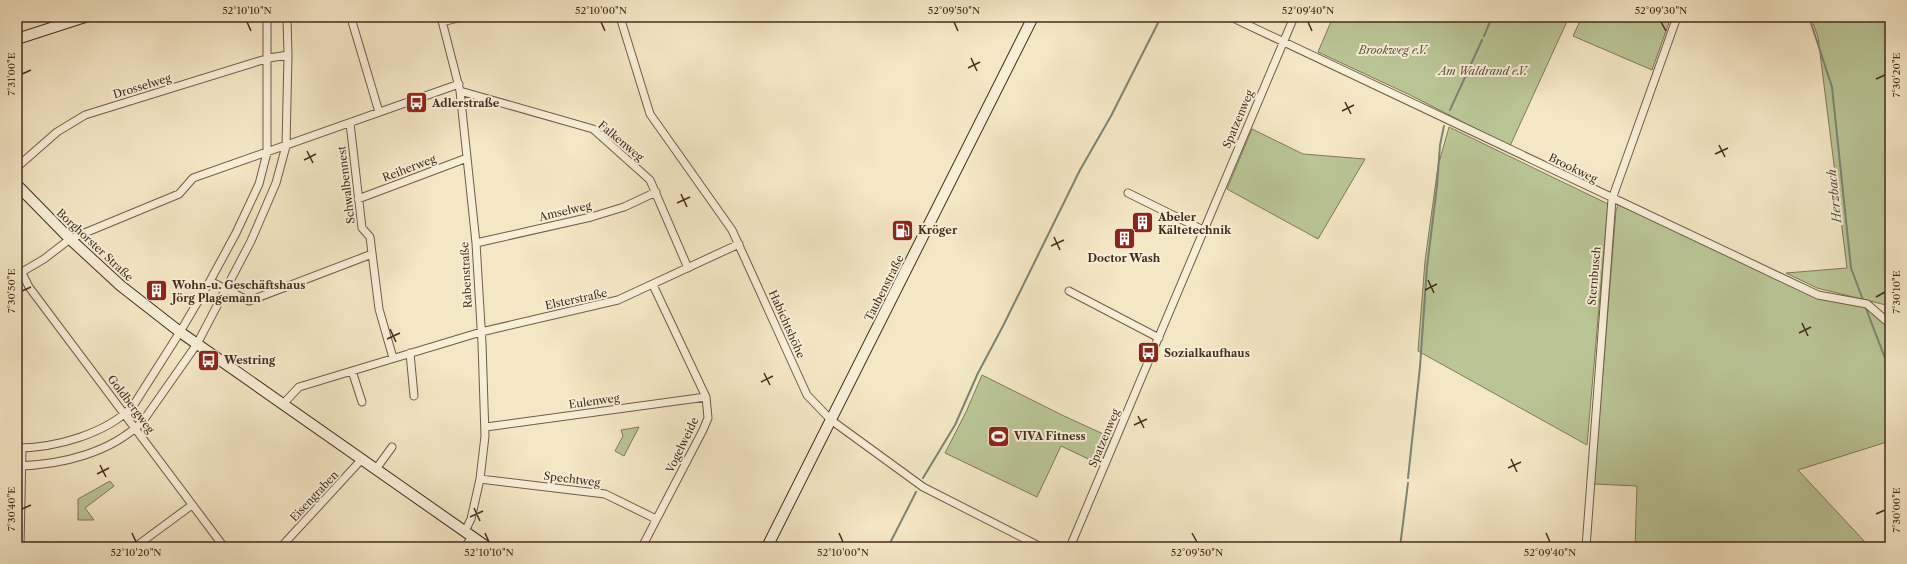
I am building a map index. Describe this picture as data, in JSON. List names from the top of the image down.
{
  "streets": {
    "street": [
      "Drosselweg",
      "Spatzenweg",
      "Falkenweg",
      "Reiherweg",
      "Brookweg",
      "Schwalbennest",
      "Amselweg",
      "Borghorster Straße",
      "Rabenstraße",
      "Sternbusch",
      "Taubenstraße",
      "Elsterstraße",
      "Habichtshöhe",
      "Eulenweg",
      "Goldbergweg",
      "Vogelweide",
      "Spechtweg",
      "Eisengraben"
    ]
  },
  "crossings": [
    ["Spatzenweg", "Brookweg"],
    ["Falkenweg", "Amselweg"],
    ["Falkenweg", "Rabenstraße"],
    ["Falkenweg", "Elsterstraße"],
    ["Reiherweg", "Schwalbennest"],
    ["Reiherweg", "Rabenstraße"],
    ["Brookweg", "Sternbusch"],
    ["Schwalbennest", "Elsterstraße"],
    ["Amselweg", "Rabenstraße"],
    ["Borghorster Straße", "Rabenstraße"],
    ["Borghorster Straße", "Elsterstraße"],
    ["Borghorster Straße", "Eisengraben"],
    ["Rabenstraße", "Elsterstraße"],
    ["Rabenstraße", "Eulenweg"],
    ["Rabenstraße", "Spechtweg"],
    ["Taubenstraße", "Habichtshöhe"],
    ["Elsterstraße", "Habichtshöhe"],
    ["Elsterstraße", "Vogelweide"],
    ["Eulenweg", "Vogelweide"],
    ["Vogelweide", "Spechtweg"]
  ],
  "water": ["Herzbach"],
  "parks": ["Brookweg e.V.", "Am Waldrand e.V."],
  "places": {
    "bus stop": ["Adlerstraße", "Sozialkaufhaus", "Westring"],
    "building": ["Abeler Kältetechnik", "Doctor Wash", "Wohn-u. Geschäftshaus Jörg Plagemann"],
    "fuel station": ["Kröger"],
    "sports": ["VIVA Fitness"]
  },
  "coordinates": [
    "52°10'10\"N",
    "52°10'00\"N",
    "52°09'50\"N",
    "52°09'40\"N",
    "52°09'30\"N",
    "7°31'00\"E",
    "7°30'20\"E",
    "7°30'50\"E",
    "7°30'10\"E",
    "7°30'40\"E",
    "7°30'00\"E",
    "52°10'20\"N"
  ]
}
